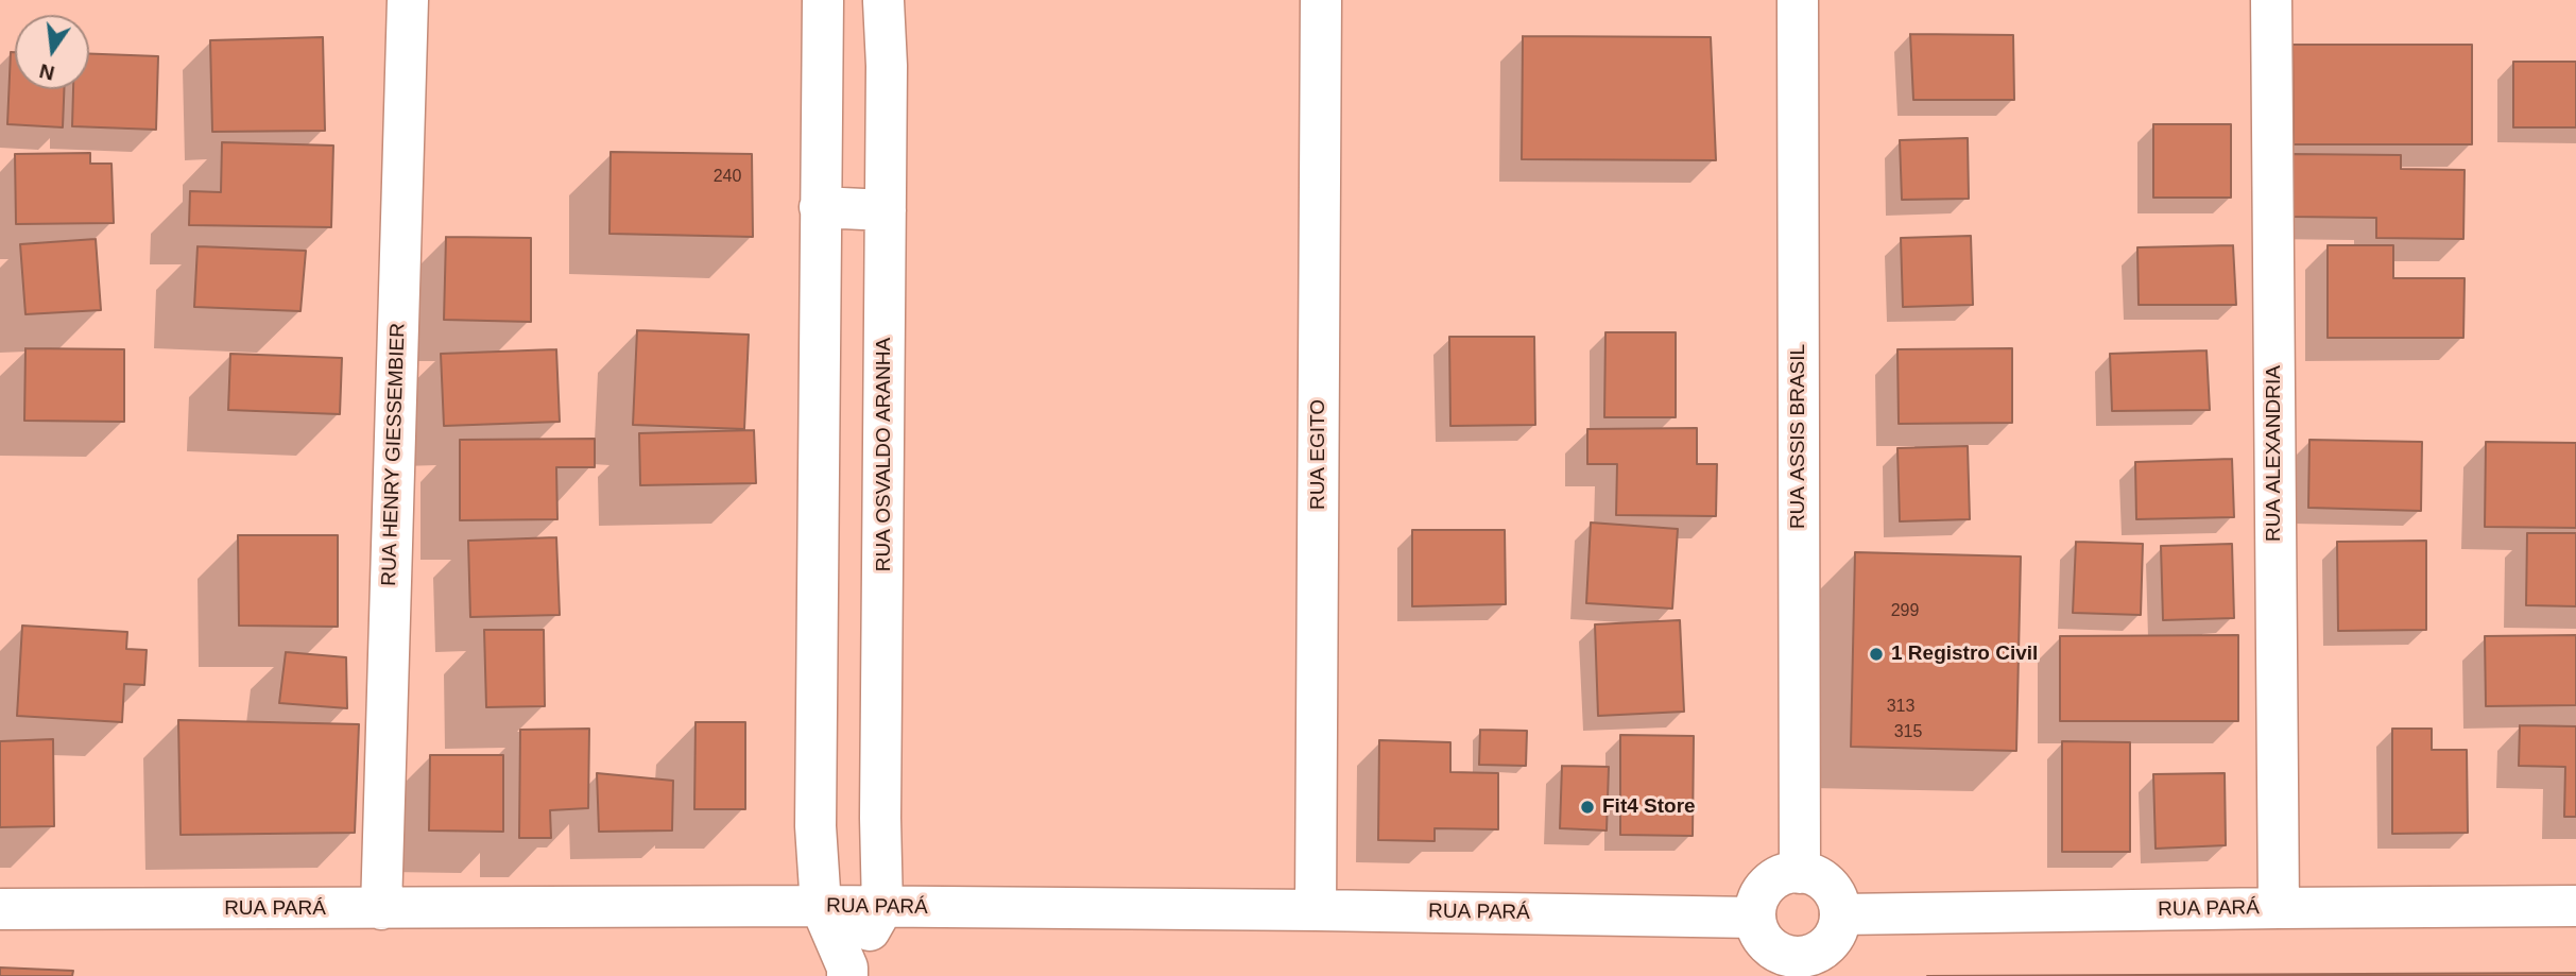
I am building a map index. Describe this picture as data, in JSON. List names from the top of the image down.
{
  "streets": {
    "street": [
      "RUA ASSIS BRASIL",
      "RUA ALEXANDRIA",
      "RUA HENRY GIESSEMBIER",
      "RUA OSVALDO ARANHA",
      "RUA EGITO",
      "RUA PARÁ"
    ]
  },
  "crossings": [
    ["RUA ASSIS BRASIL", "RUA PARÁ"],
    ["RUA ALEXANDRIA", "RUA PARÁ"],
    ["RUA HENRY GIESSEMBIER", "RUA PARÁ"],
    ["RUA OSVALDO ARANHA", "RUA PARÁ"],
    ["RUA EGITO", "RUA PARÁ"]
  ],
  "places": ["1 Registro Civil", "Fit4 Store"],
  "house_numbers": [
    "240",
    "299",
    "313",
    "315"
  ],
  "north": "bottom"
}
